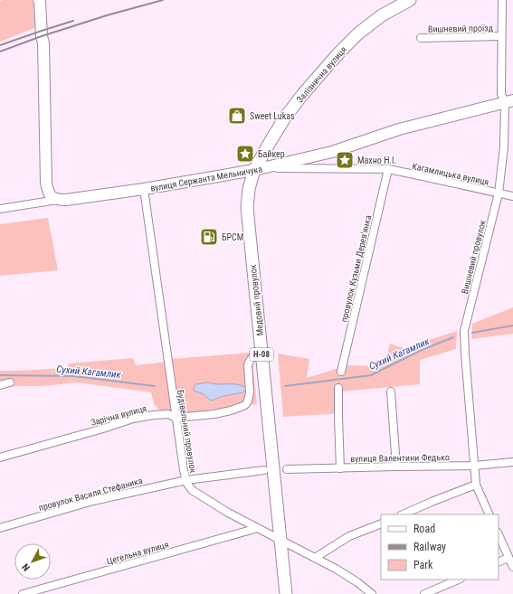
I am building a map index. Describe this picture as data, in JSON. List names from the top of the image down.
{
  "streets": {
    "main road": ["Залізнична вулиця", "Медовий провулок", "Н-08"],
    "street": [
      "Вишневий проїзд",
      "Кагамлицька вулиця",
      "вулиця Сержанта Мельничука",
      "Вишневий провулок",
      "провулок Кузьми Деревʼянка",
      "Зарічна вулиця",
      "Будівельний провулок",
      "вулиця Валентини Федько",
      "провулок Василя Стефаника",
      "Цегельна вулиця"
    ]
  },
  "crossings": [
    ["Вишневий проїзд", "Вишневий провулок"],
    ["Залізнична вулиця", "Кагамлицька вулиця"],
    ["Залізнична вулиця", "вулиця Сержанта Мельничука"],
    ["Залізнична вулиця", "Медовий провулок"],
    ["Кагамлицька вулиця", "вулиця Сержанта Мельничука"],
    ["Кагамлицька вулиця", "Вишневий провулок"],
    ["Кагамлицька вулиця", "провулок Кузьми Деревʼянка"],
    ["Кагамлицька вулиця", "Медовий провулок"],
    ["вулиця Сержанта Мельничука", "Вишневий провулок"],
    ["вулиця Сержанта Мельничука", "Медовий провулок"],
    ["вулиця Сержанта Мельничука", "Будівельний провулок"],
    ["Вишневий провулок", "вулиця Валентини Федько"],
    ["Медовий провулок", "Н-08"],
    ["Медовий провулок", "Зарічна вулиця"],
    ["Медовий провулок", "Будівельний провулок"],
    ["Н-08", "Будівельний провулок"],
    ["Зарічна вулиця", "Будівельний провулок"],
    ["Будівельний провулок", "провулок Василя Стефаника"],
    ["Будівельний провулок", "Цегельна вулиця"]
  ],
  "water": ["Сухий Кагамлик"],
  "places": {
    "shop": ["Sweet Lukas"],
    "place": ["Байкер", "Махно Н.І."],
    "fuel station": ["БРСМ"]
  },
  "legend": ["Road", "Railway", "Park"],
  "north": "bottom left"
}
